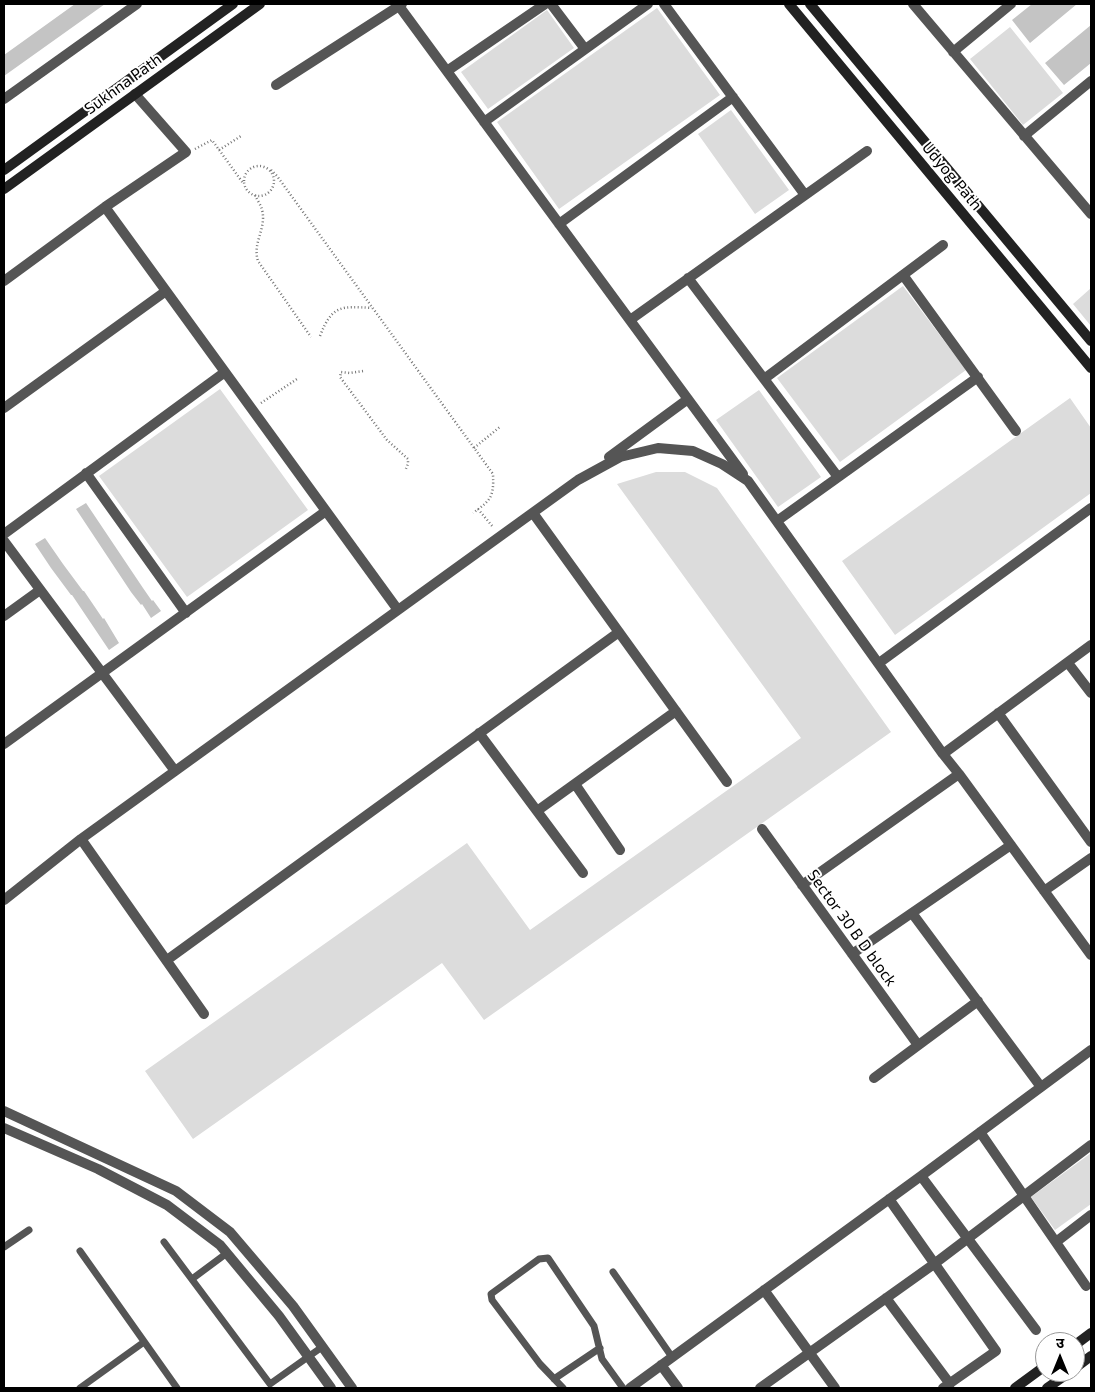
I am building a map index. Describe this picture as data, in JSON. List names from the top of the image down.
{
  "streets": {
    "main road": ["Sukhna Path", "Udyog Path"],
    "street": ["Sector 30 B D block"]
  },
  "north": "top"
}
